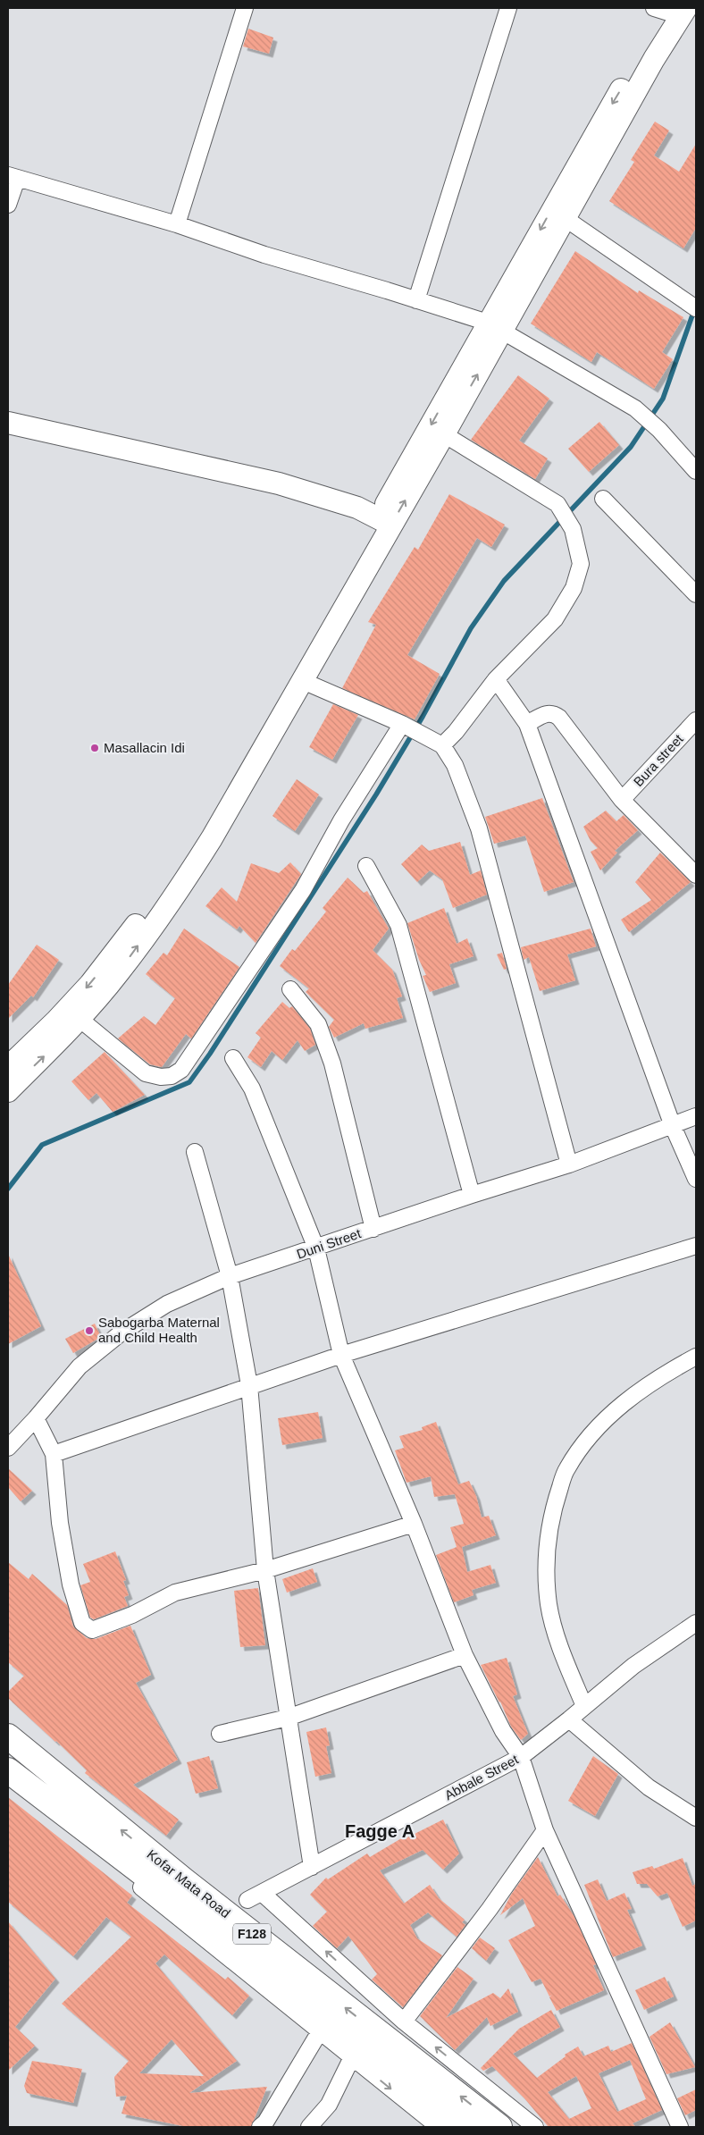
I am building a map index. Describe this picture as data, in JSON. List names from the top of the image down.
{
  "streets": {
    "main road": ["Kofar Mata Road", "F128"],
    "street": ["Bura street", "Duni Street", "Abbale Street"]
  },
  "districts": ["Fagge A"],
  "places": ["Masallacin Idi", "Sabogarba Maternal and Child Health"]
}
